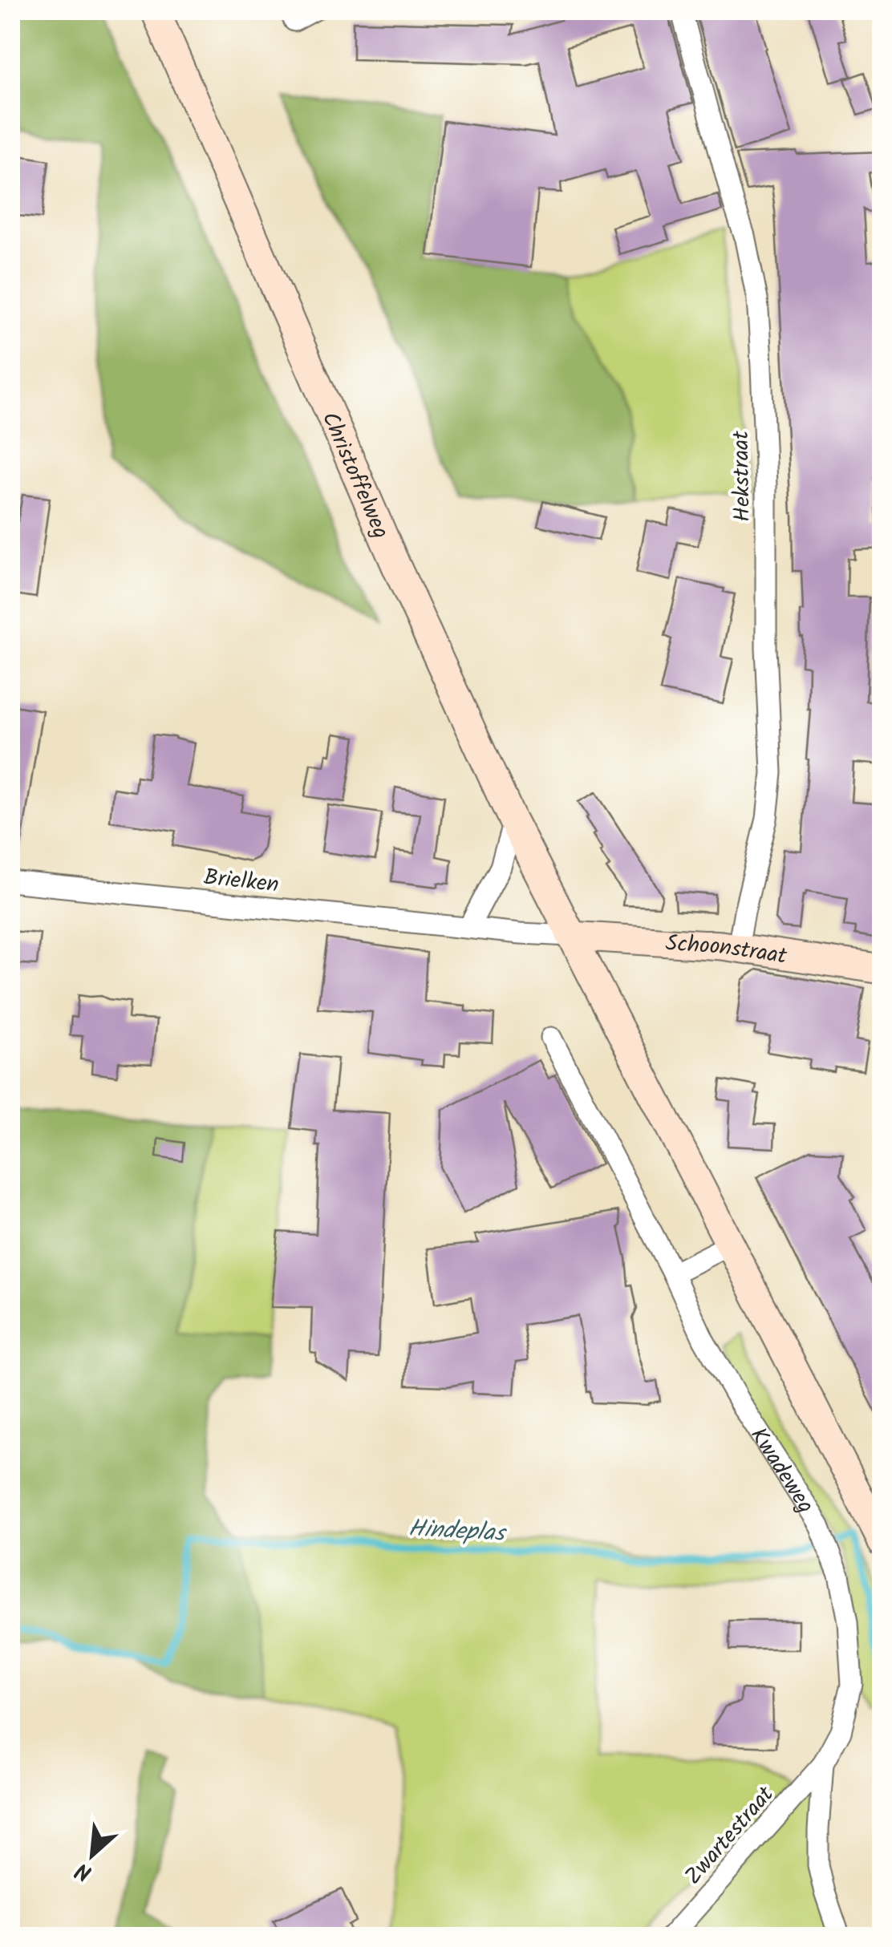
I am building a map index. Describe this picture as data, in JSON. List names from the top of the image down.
{
  "streets": {
    "main road": ["Christoffelweg", "Schoonstraat"],
    "street": [
      "Hekstraat",
      "Brielken",
      "Kwadeweg",
      "Zwartestraat"
    ]
  },
  "crossings": [
    ["Christoffelweg", "Brielken"],
    ["Christoffelweg", "Schoonstraat"],
    ["Hekstraat", "Schoonstraat"],
    ["Brielken", "Schoonstraat"],
    ["Kwadeweg", "Zwartestraat"]
  ],
  "water": ["Hindeplas"],
  "north": "bottom left"
}
